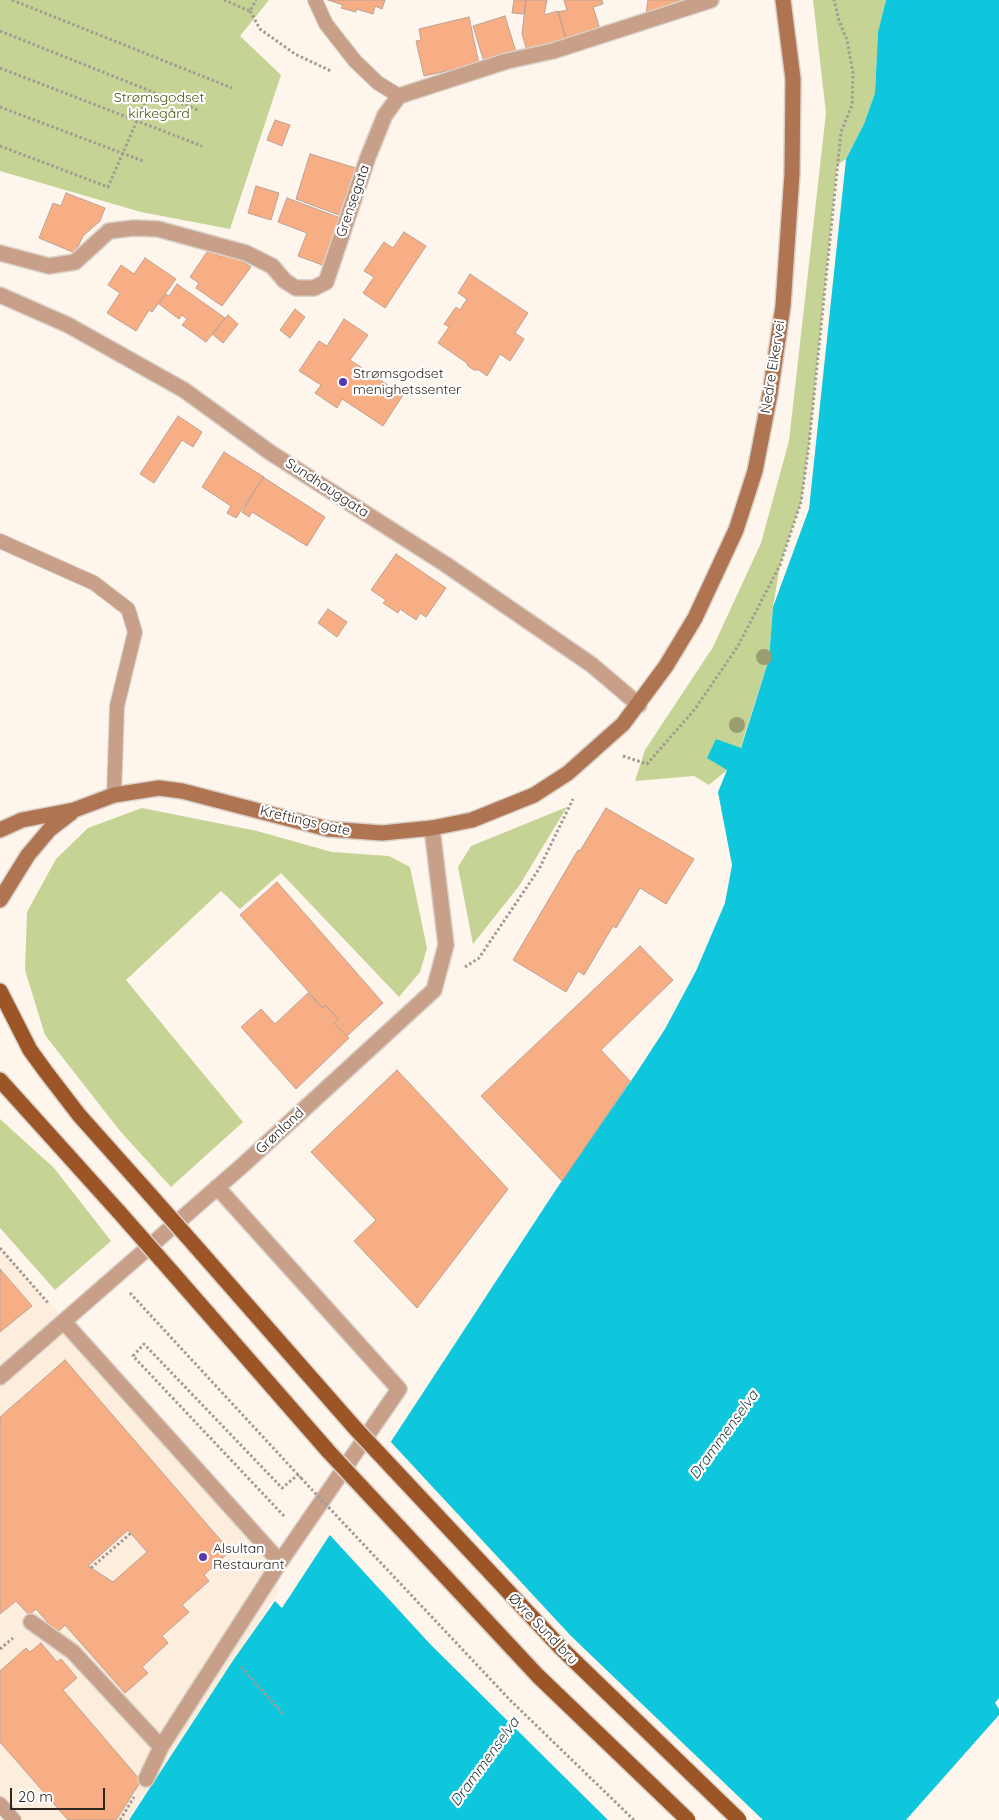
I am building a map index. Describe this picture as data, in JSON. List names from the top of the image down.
{
  "streets": {
    "main road": ["Nedre Eikervei", "Kreftings gate", "Øvre Sund bru"],
    "street": ["Grensegata", "Sundhauggata", "Grønland"]
  },
  "crossings": [
    ["Nedre Eikervei", "Sundhauggata"],
    ["Nedre Eikervei", "Kreftings gate"],
    ["Sundhauggata", "Kreftings gate"]
  ],
  "water": ["Drammenselva"],
  "parks": ["Strømsgodset kirkegård"],
  "places": ["Strømsgodset menighetssenter", "Alsultan Restaurant"],
  "scale_bar": "20 m"
}
